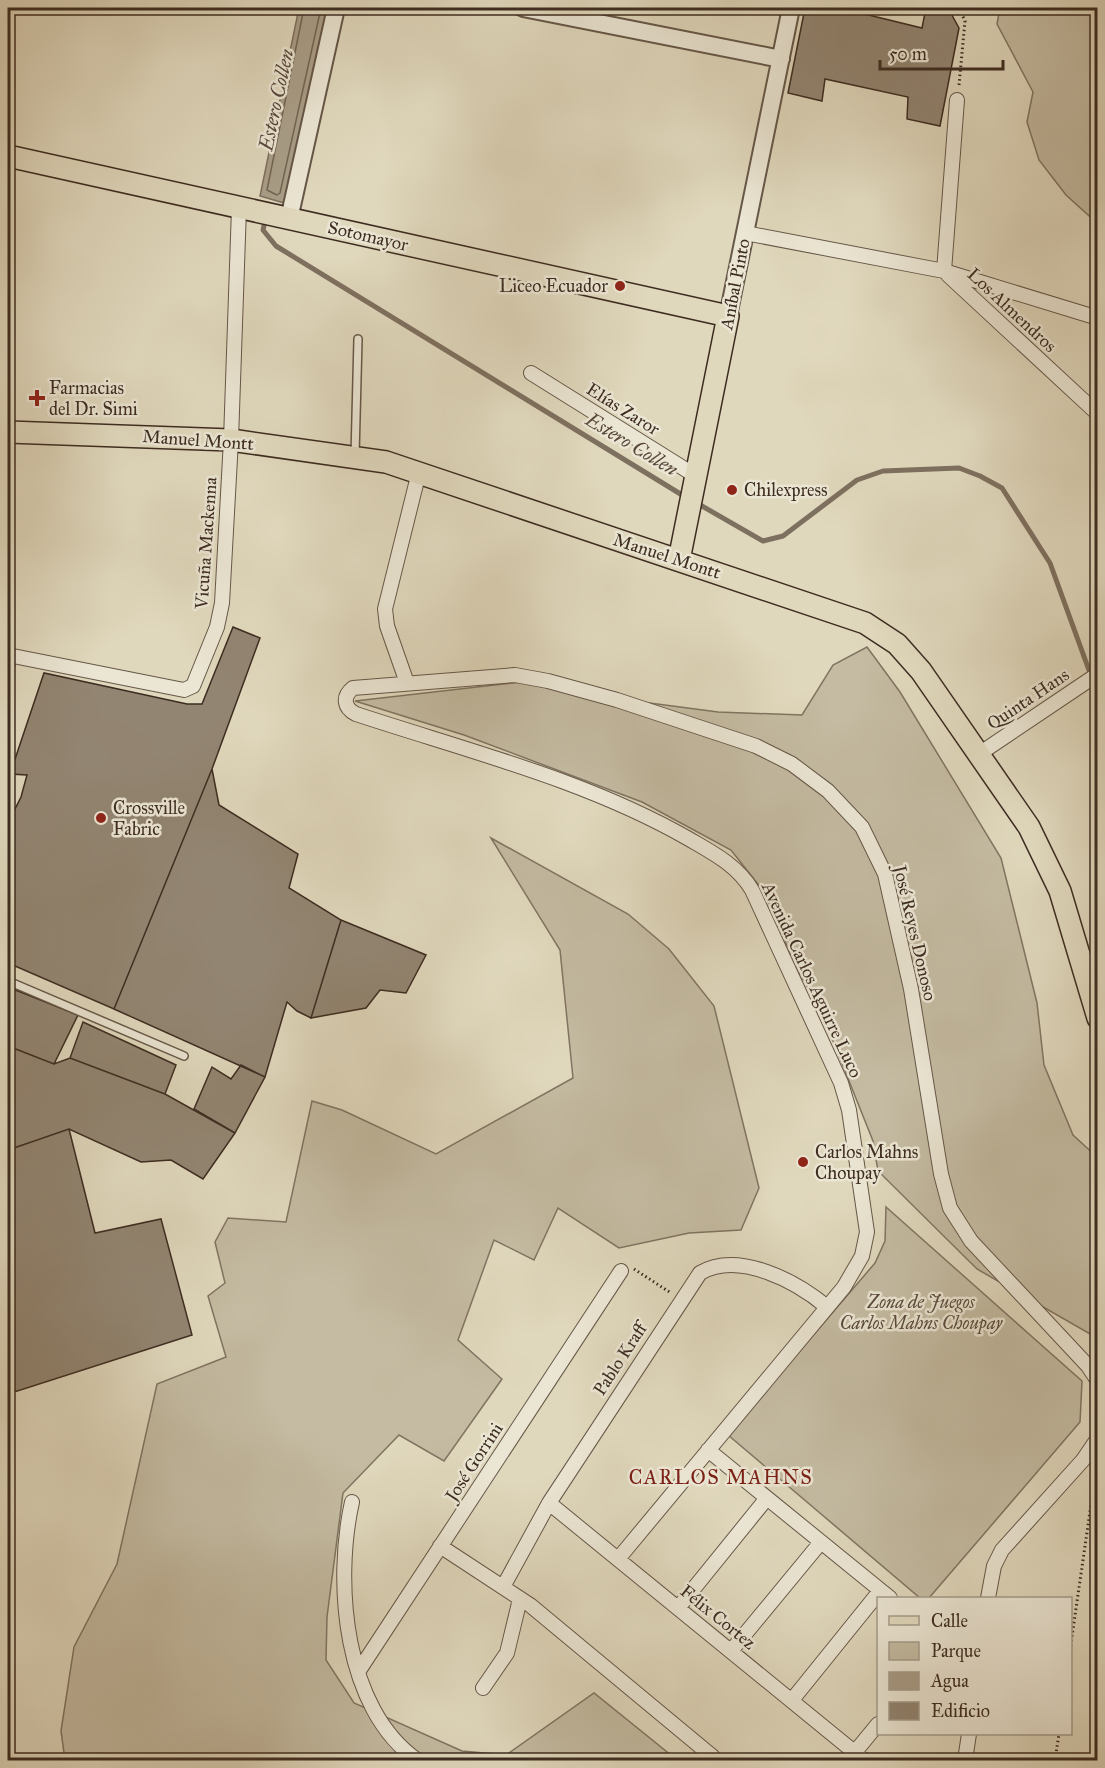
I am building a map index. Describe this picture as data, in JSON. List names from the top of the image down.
{
  "streets": {
    "main road": ["Sotomayor", "Aníbal Pinto", "Manuel Montt"],
    "street": [
      "Los Almendros",
      "Elías Zaror",
      "Vicuña Mackenna",
      "Quinta Hans",
      "José Reyes Donoso",
      "Avenida Carlos Aguirre Luco",
      "Pablo Kraff",
      "José Gorrini",
      "Félix Cortez"
    ]
  },
  "crossings": [
    ["Sotomayor", "Aníbal Pinto"],
    ["Sotomayor", "Vicuña Mackenna"],
    ["Aníbal Pinto", "Los Almendros"],
    ["Aníbal Pinto", "Elías Zaror"],
    ["Aníbal Pinto", "Manuel Montt"],
    ["Manuel Montt", "Vicuña Mackenna"],
    ["Manuel Montt", "Quinta Hans"],
    ["José Reyes Donoso", "Avenida Carlos Aguirre Luco"],
    ["Avenida Carlos Aguirre Luco", "Pablo Kraff"],
    ["Avenida Carlos Aguirre Luco", "Félix Cortez"],
    ["Pablo Kraff", "Félix Cortez"]
  ],
  "districts": ["CARLOS MAHNS"],
  "water": ["Estero Collen"],
  "parks": ["Zona de Juegos Carlos Mahns Choupay"],
  "places": {
    "other": [
      "Liceo Ecuador",
      "Chilexpress",
      "Crossville Fabric",
      "Carlos Mahns Choupay"
    ],
    "health": ["Farmacias del Dr. Simi"]
  },
  "legend": [
    "Calle",
    "Parque",
    "Agua",
    "Edificio"
  ],
  "scale_bar": "50 m"
}
